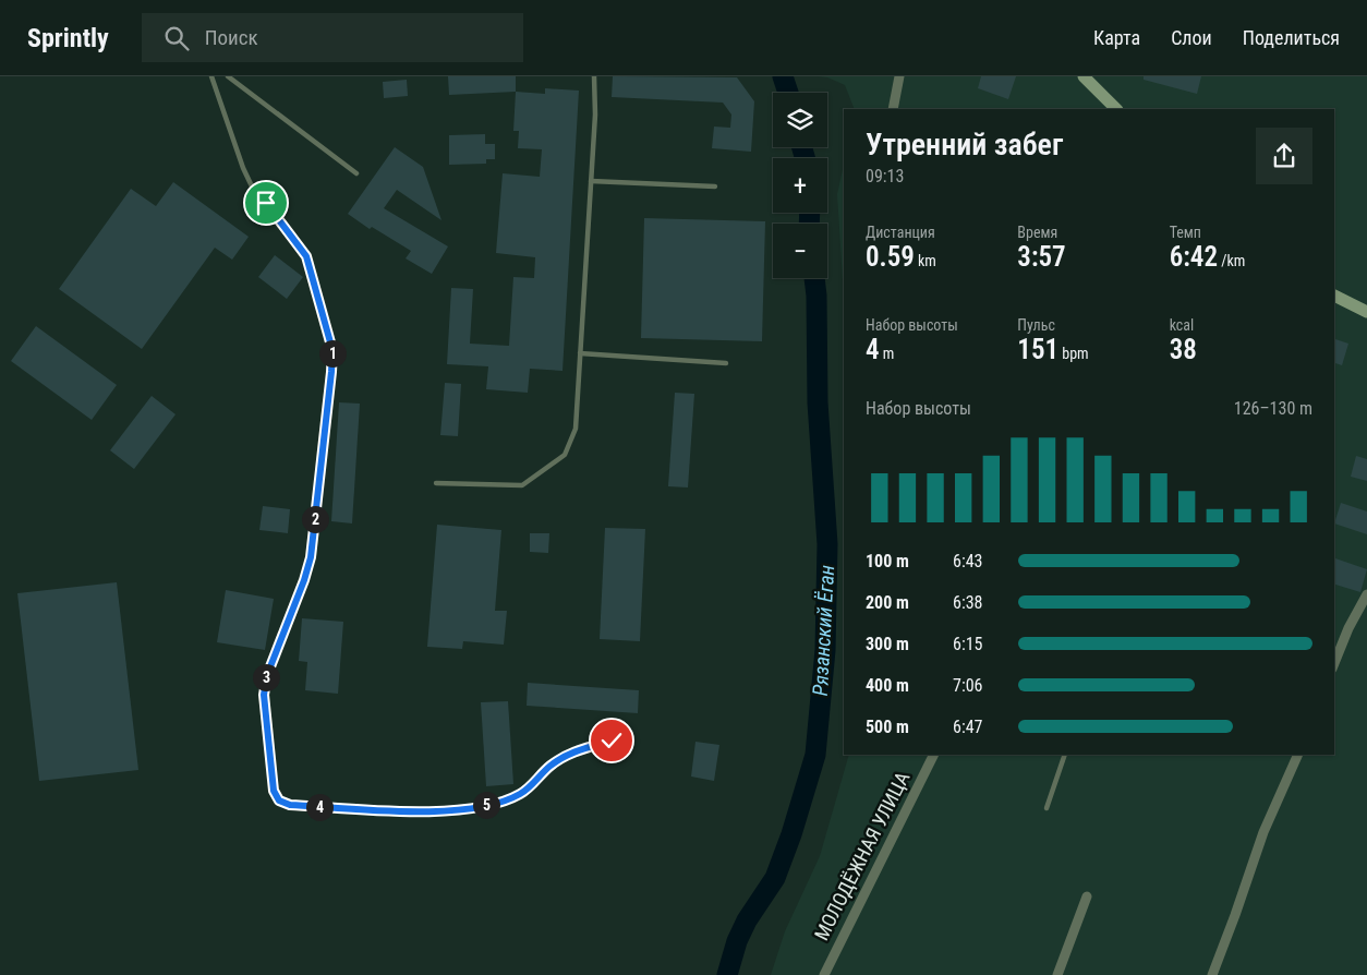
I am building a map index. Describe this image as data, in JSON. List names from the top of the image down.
{
  "streets": {
    "street": ["МОЛОДЁЖНАЯ УЛИЦА"]
  },
  "water": ["Рязанский Ёган"],
  "page": {
    "header": "Sprintly",
    "search": "Поиск",
    "nav": ["Карта", "Слои", "Поделиться"],
    "map_buttons": ["+", "−"],
    "heading": ["Утренний забег", "09:13"],
    "stats": [
      ["Дистанция", "0.59 km"],
      ["Время", "3:57"],
      ["Темп", "6:42 /km"],
      ["Набор высоты", "4 m"],
      ["Пульс", "151 bpm"],
      ["kcal", "38"]
    ],
    "pins": [
      "1",
      "2",
      "3",
      "5",
      "4"
    ],
    "chart": ["Набор высоты", "126–130 m"],
    "list": [
      {
        "name": "100 m",
        "note": "6:43"
      },
      {
        "name": "200 m",
        "note": "6:38"
      },
      {
        "name": "300 m",
        "note": "6:15"
      },
      {
        "name": "400 m",
        "note": "7:06"
      },
      {
        "name": "500 m",
        "note": "6:47"
      }
    ]
  }
}
